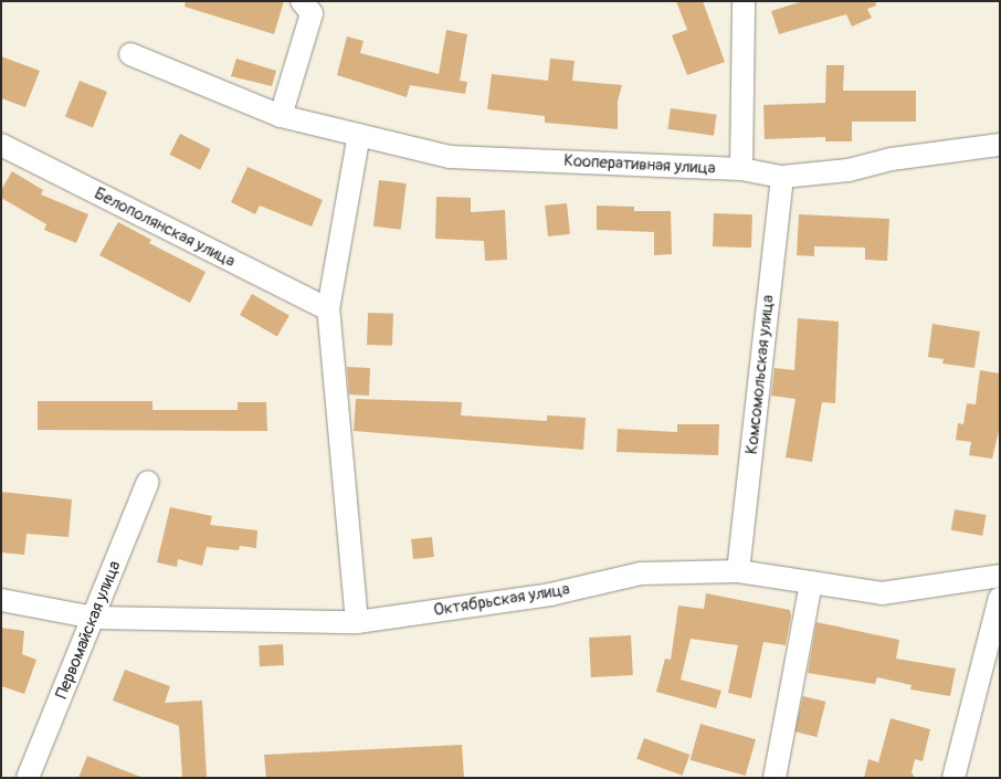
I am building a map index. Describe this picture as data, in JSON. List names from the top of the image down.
{
  "streets": {
    "street": [
      "Кооперативная улица",
      "Белополянская улица",
      "Комсомольская улица",
      "Октябрьская улица",
      "Первомайская улица"
    ]
  },
  "crossings": [
    ["Кооперативная улица", "Комсомольская улица"],
    ["Комсомольская улица", "Октябрьская улица"],
    ["Октябрьская улица", "Первомайская улица"]
  ]
}
